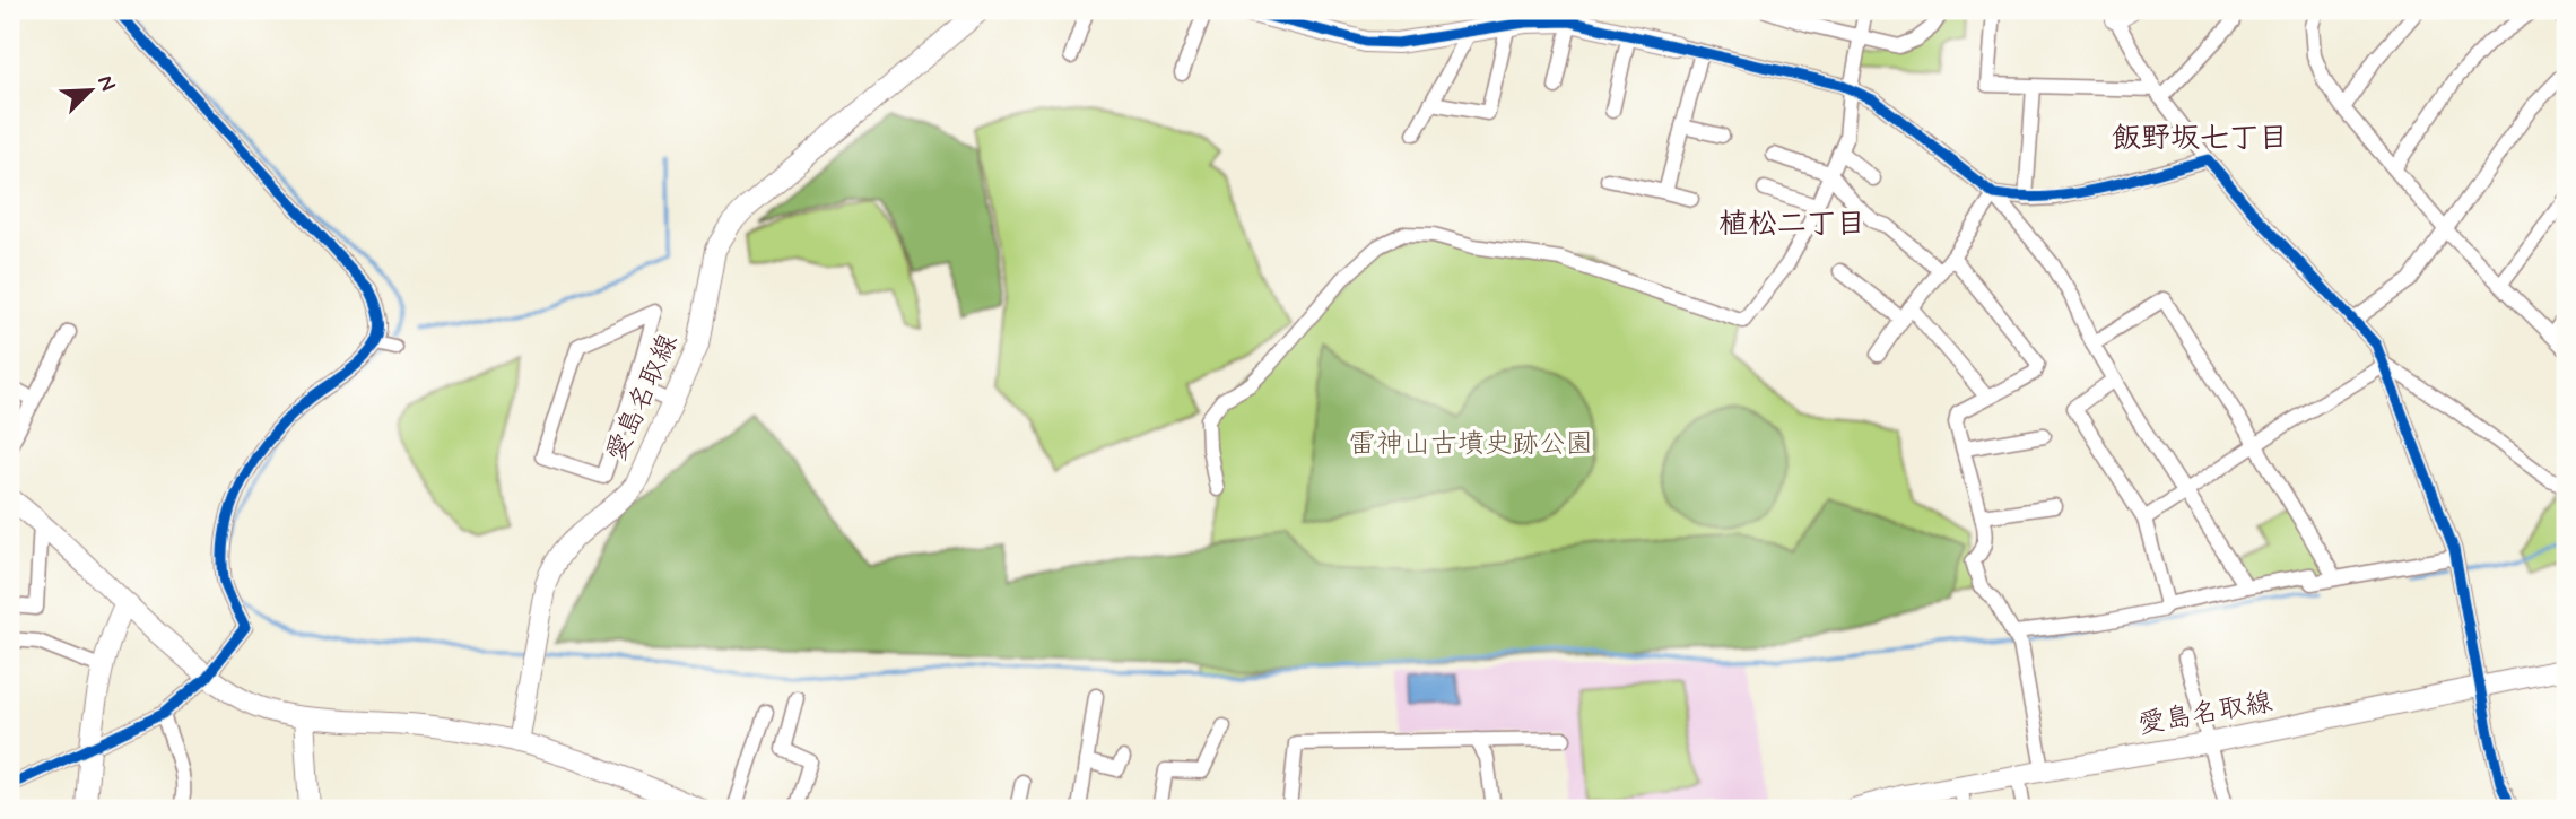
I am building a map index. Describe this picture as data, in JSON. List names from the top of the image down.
{
  "streets": {
    "main road": ["愛島名取線"]
  },
  "districts": ["飯野坂七丁目", "植松二丁目"],
  "parks": ["雷神山古墳史跡公園"],
  "north": "top right"
}
